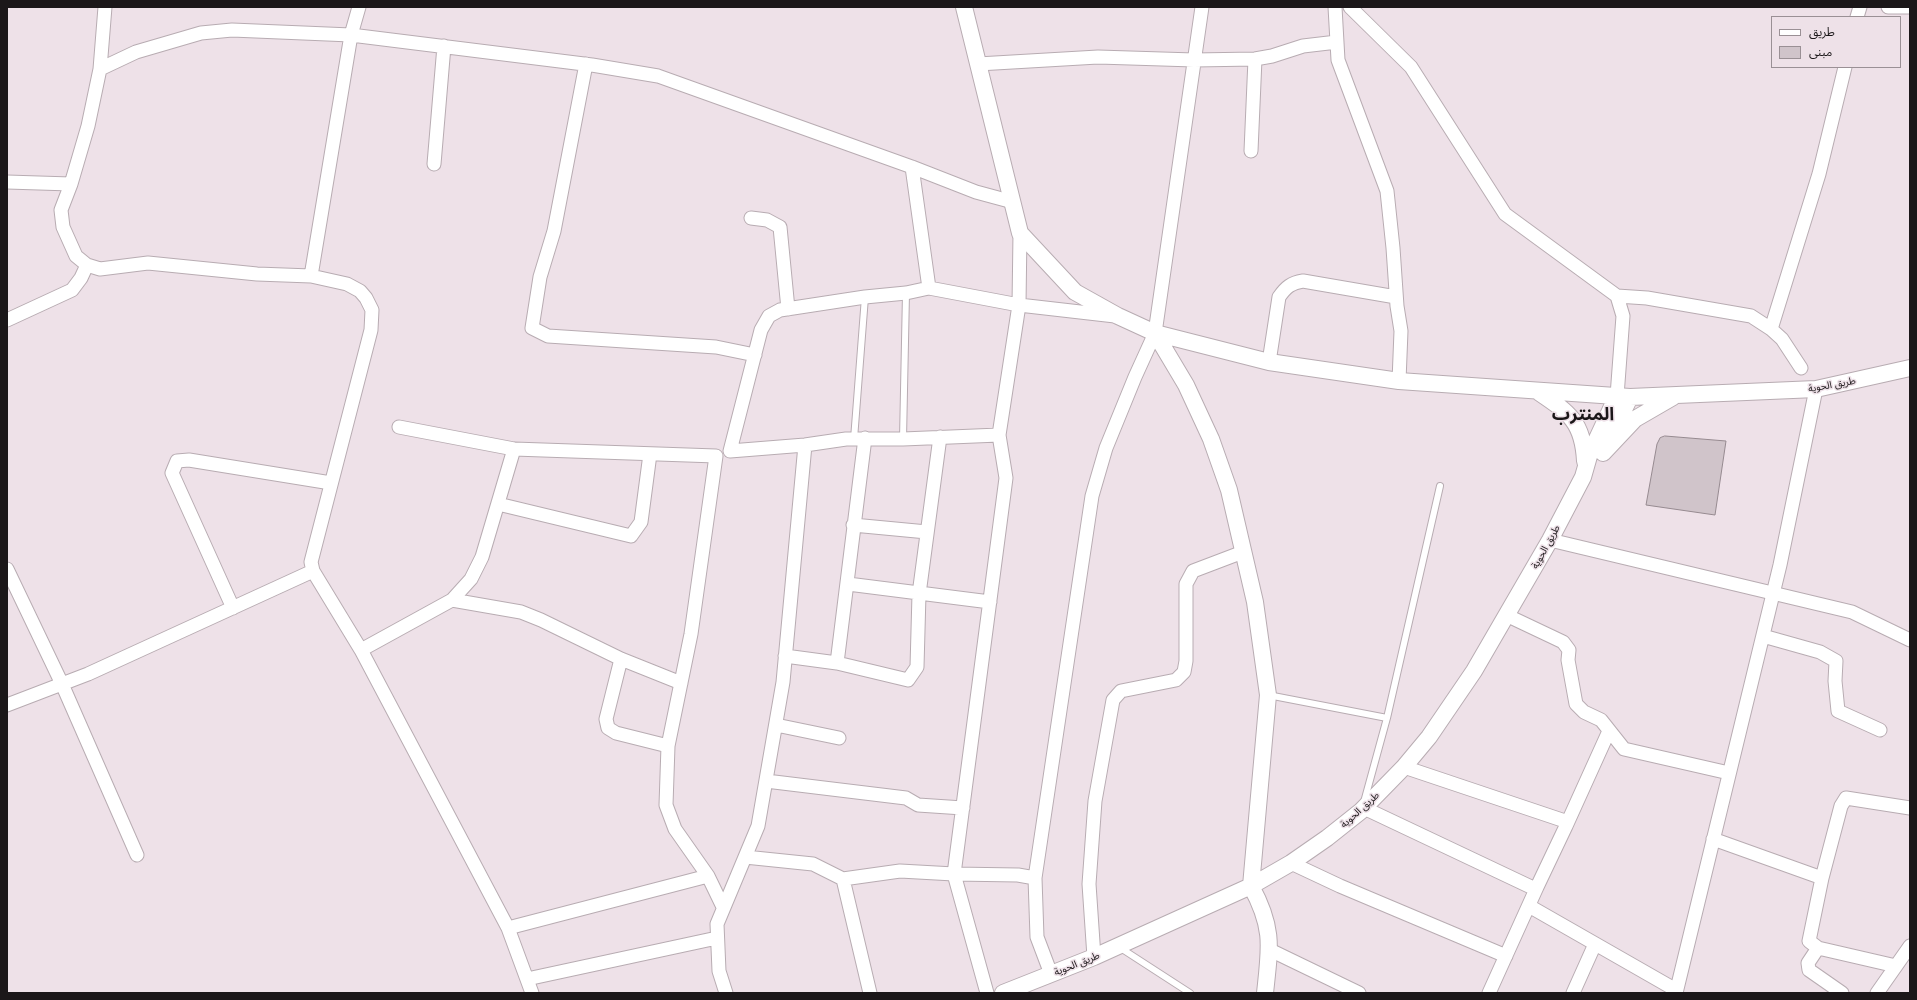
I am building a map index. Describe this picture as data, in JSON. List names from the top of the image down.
{
  "streets": {
    "street": ["طريق الحوية"]
  },
  "districts": ["المنترب"],
  "legend": ["طريق", "مبنى"]
}
